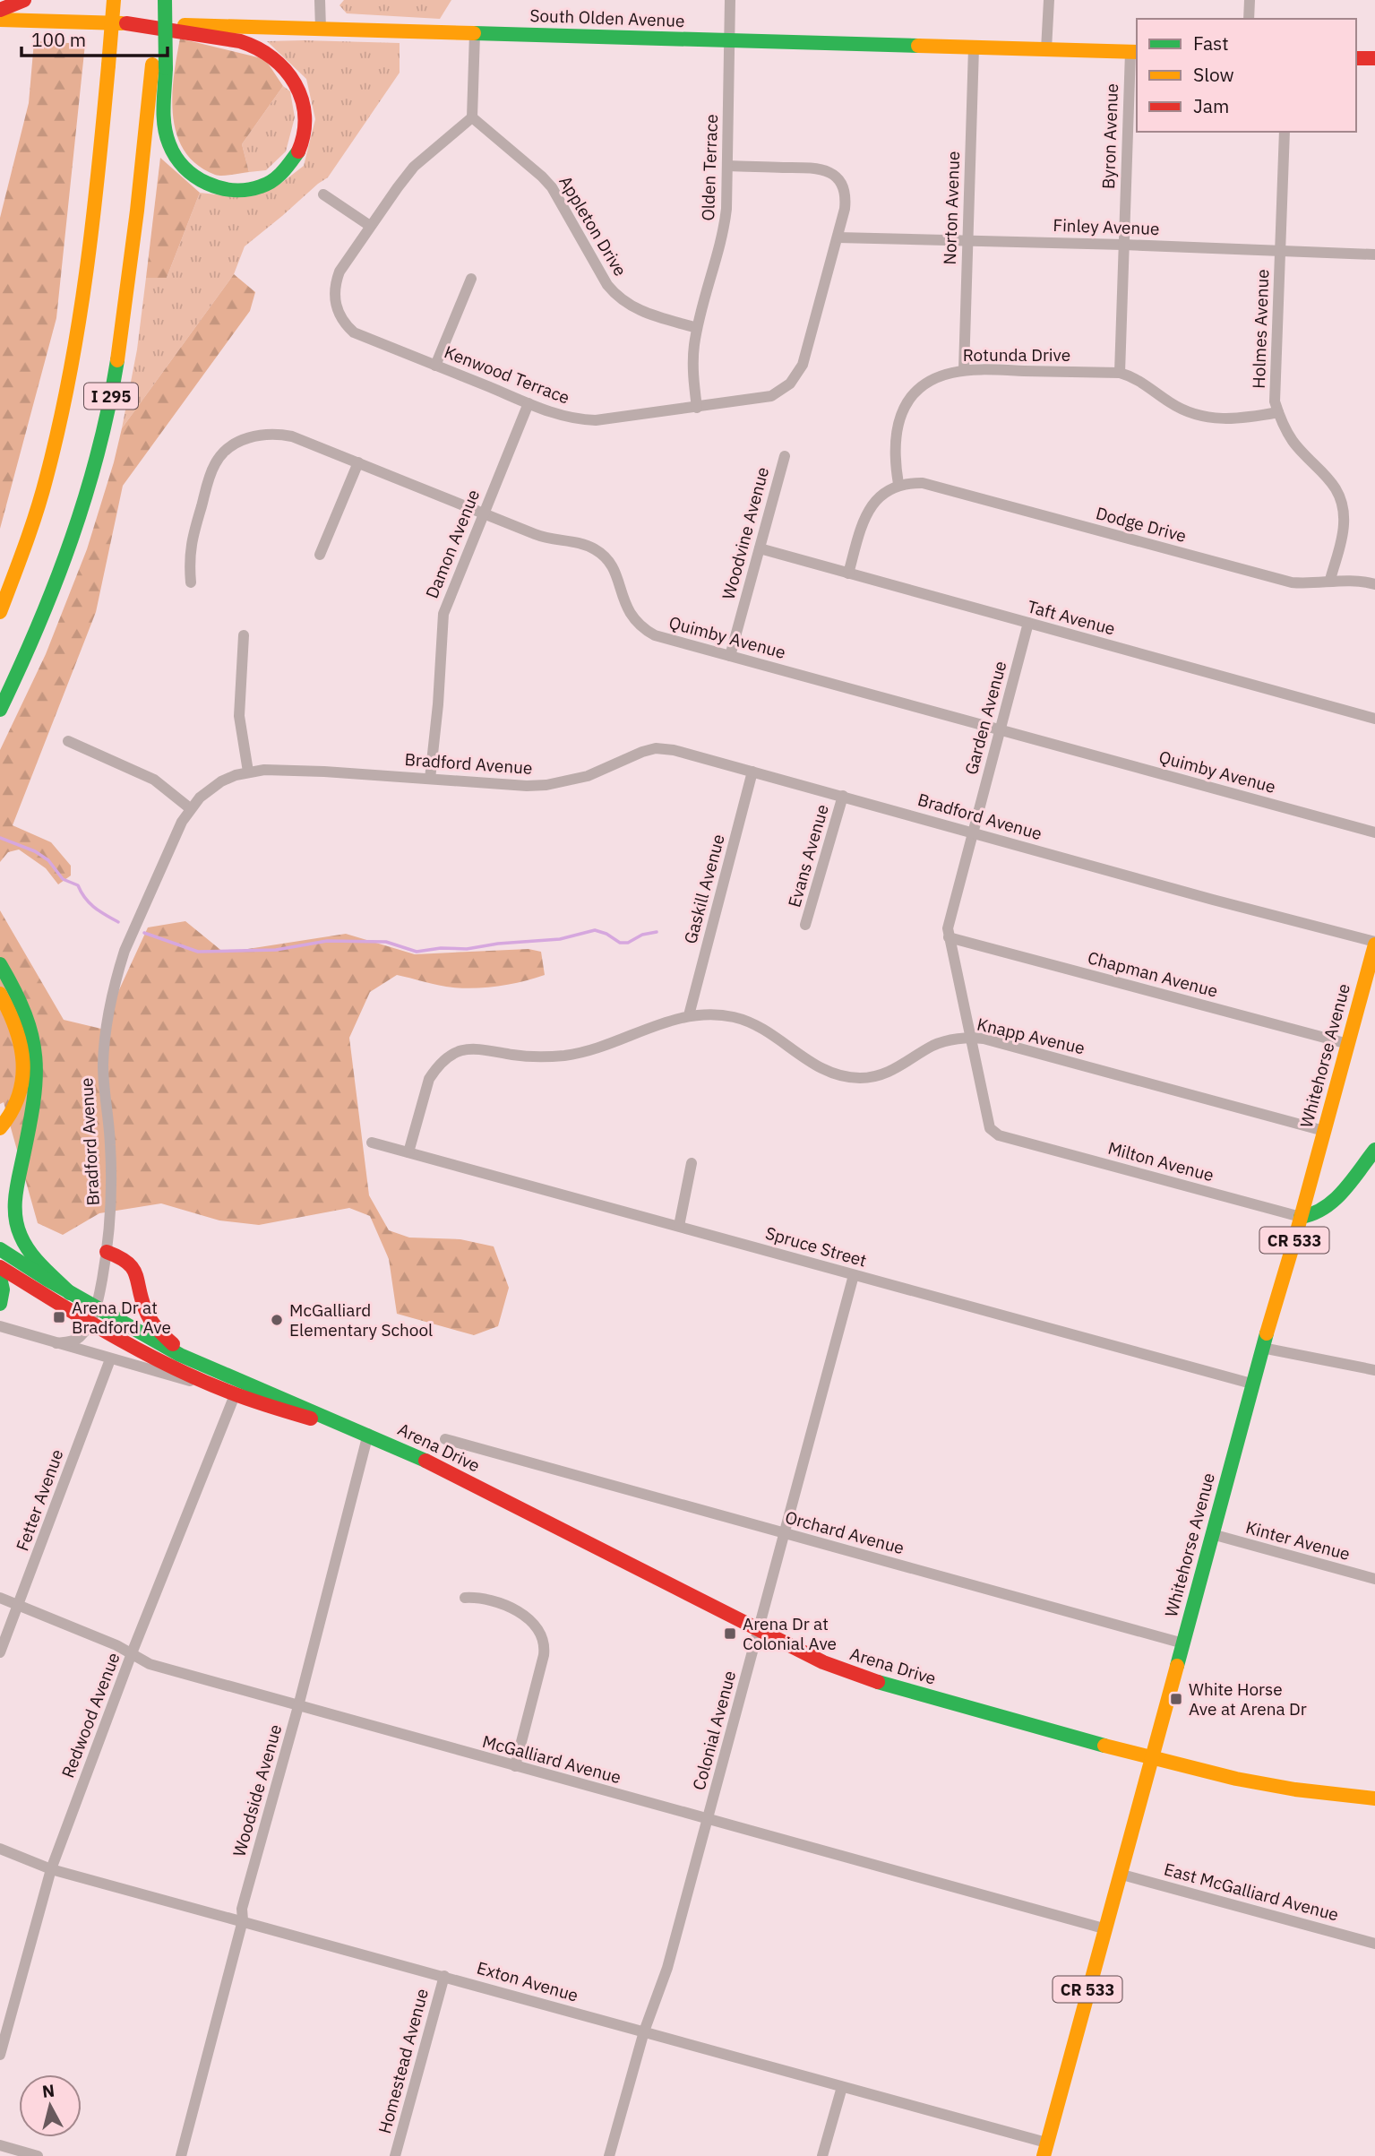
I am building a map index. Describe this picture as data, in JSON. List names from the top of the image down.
{
  "streets": {
    "main road": [
      "South Olden Avenue",
      "I 295",
      "Whitehorse Avenue",
      "CR 533",
      "Arena Drive"
    ],
    "street": [
      "Byron Avenue",
      "Olden Terrace",
      "Norton Avenue",
      "Appleton Drive",
      "Finley Avenue",
      "Holmes Avenue",
      "Rotunda Drive",
      "Kenwood Terrace",
      "Dodge Drive",
      "Woodvine Avenue",
      "Damon Avenue",
      "Taft Avenue",
      "Quimby Avenue",
      "Garden Avenue",
      "Bradford Avenue",
      "Evans Avenue",
      "Gaskill Avenue",
      "Chapman Avenue",
      "Knapp Avenue",
      "Milton Avenue",
      "Spruce Street",
      "Fetter Avenue",
      "Orchard Avenue",
      "Kinter Avenue",
      "Redwood Avenue",
      "Colonial Avenue",
      "McGalliard Avenue",
      "Woodside Avenue",
      "East McGalliard Avenue",
      "Exton Avenue",
      "Homestead Avenue"
    ]
  },
  "crossings": [
    ["South Olden Avenue", "Byron Avenue"],
    ["South Olden Avenue", "Olden Terrace"],
    ["South Olden Avenue", "Norton Avenue"],
    ["Byron Avenue", "Finley Avenue"],
    ["Byron Avenue", "Rotunda Drive"],
    ["Olden Terrace", "Appleton Drive"],
    ["Olden Terrace", "Kenwood Terrace"],
    ["Norton Avenue", "Finley Avenue"],
    ["Norton Avenue", "Rotunda Drive"],
    ["Appleton Drive", "Kenwood Terrace"],
    ["Finley Avenue", "Holmes Avenue"],
    ["Finley Avenue", "Kenwood Terrace"],
    ["Holmes Avenue", "Rotunda Drive"],
    ["Holmes Avenue", "Dodge Drive"],
    ["Rotunda Drive", "Dodge Drive"],
    ["Kenwood Terrace", "Damon Avenue"],
    ["Woodvine Avenue", "Taft Avenue"],
    ["Woodvine Avenue", "Quimby Avenue"],
    ["Damon Avenue", "Quimby Avenue"],
    ["Damon Avenue", "Bradford Avenue"],
    ["Taft Avenue", "Garden Avenue"],
    ["Quimby Avenue", "Garden Avenue"],
    ["Garden Avenue", "Bradford Avenue"],
    ["Garden Avenue", "Chapman Avenue"],
    ["Garden Avenue", "Knapp Avenue"],
    ["Garden Avenue", "Milton Avenue"],
    ["Bradford Avenue", "Evans Avenue"],
    ["Bradford Avenue", "Gaskill Avenue"],
    ["Bradford Avenue", "Whitehorse Avenue"],
    ["Bradford Avenue", "Arena Drive"],
    ["Gaskill Avenue", "Knapp Avenue"],
    ["Chapman Avenue", "Whitehorse Avenue"],
    ["Knapp Avenue", "Whitehorse Avenue"],
    ["Knapp Avenue", "Spruce Street"],
    ["Whitehorse Avenue", "Milton Avenue"],
    ["Whitehorse Avenue", "Spruce Street"],
    ["Whitehorse Avenue", "Arena Drive"],
    ["Whitehorse Avenue", "Orchard Avenue"],
    ["Whitehorse Avenue", "Kinter Avenue"],
    ["Whitehorse Avenue", "McGalliard Avenue"],
    ["Whitehorse Avenue", "East McGalliard Avenue"],
    ["Whitehorse Avenue", "Exton Avenue"],
    ["Spruce Street", "Colonial Avenue"],
    ["Arena Drive", "Redwood Avenue"],
    ["Arena Drive", "Colonial Avenue"],
    ["Arena Drive", "Woodside Avenue"],
    ["Fetter Avenue", "McGalliard Avenue"],
    ["Orchard Avenue", "Colonial Avenue"],
    ["Redwood Avenue", "McGalliard Avenue"],
    ["Redwood Avenue", "Exton Avenue"],
    ["Colonial Avenue", "McGalliard Avenue"],
    ["Colonial Avenue", "Exton Avenue"],
    ["McGalliard Avenue", "Woodside Avenue"],
    ["Woodside Avenue", "Exton Avenue"],
    ["Exton Avenue", "Homestead Avenue"]
  ],
  "places": {
    "transit": ["Arena Dr at Bradford Ave", "Arena Dr at Colonial Ave", "White Horse Ave at Arena Dr"],
    "other": ["McGalliard Elementary School"]
  },
  "legend": ["Fast", "Slow", "Jam"],
  "scale_bar": "100 m",
  "north": "top"
}
